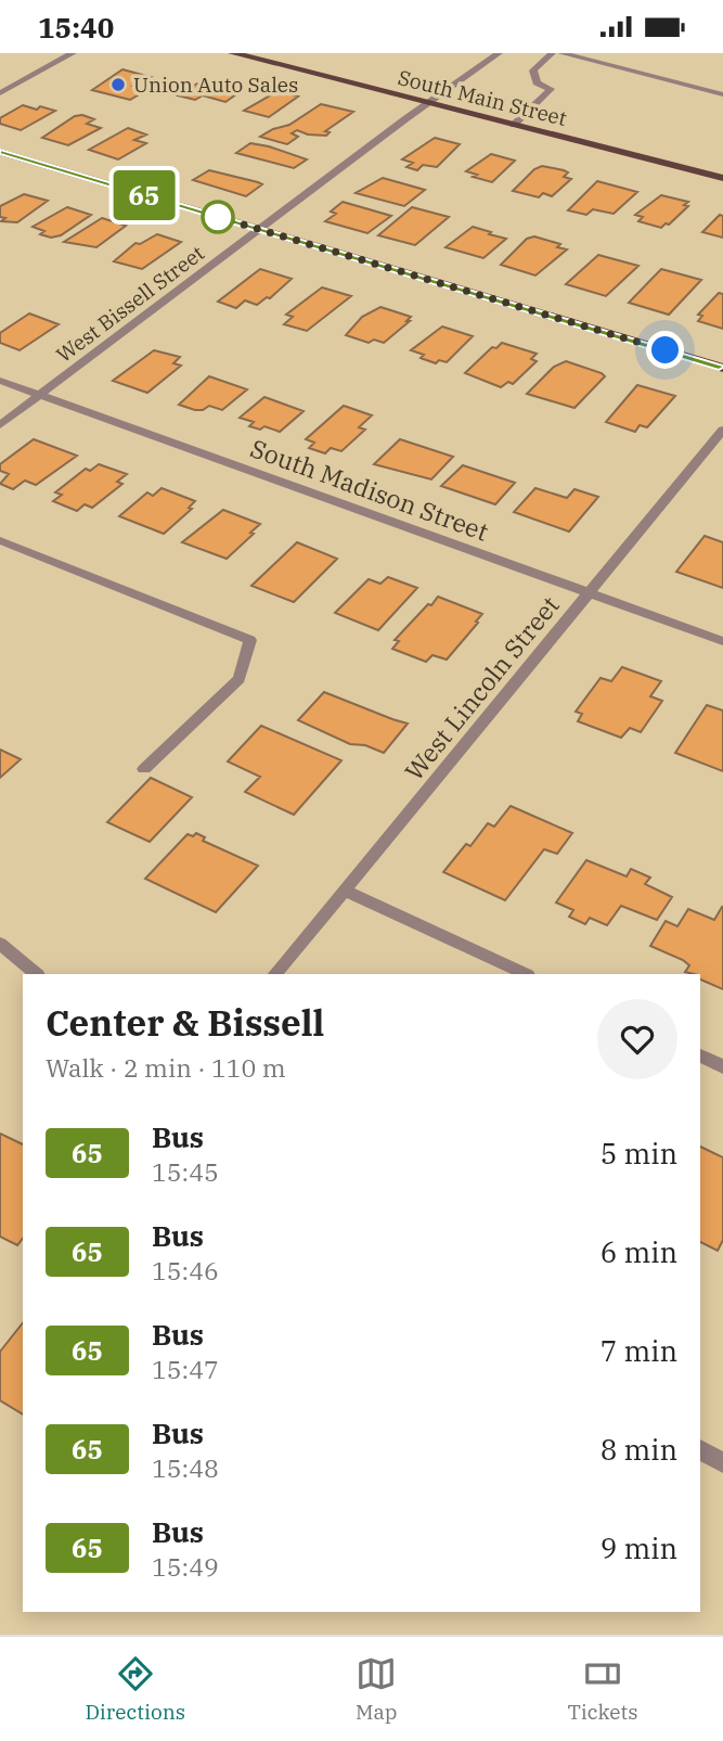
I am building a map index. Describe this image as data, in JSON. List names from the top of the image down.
{
  "streets": {
    "main road": ["South Main Street"],
    "street": ["West Bissell Street", "South Madison Street", "West Lincoln Street"]
  },
  "crossings": [
    ["South Main Street", "West Bissell Street"],
    ["West Bissell Street", "South Madison Street"],
    ["South Madison Street", "West Lincoln Street"]
  ],
  "places": ["Union Auto Sales"],
  "lines": ["bus line 65"],
  "page": {
    "status": "15:40",
    "on_map": "65",
    "heading": ["Center & Bissell", "Walk · 2 min · 110 m"],
    "list": [
      {
        "mark": "65",
        "name": "Bus",
        "note": "15:45",
        "value": "5 min"
      },
      {
        "mark": "65",
        "name": "Bus",
        "note": "15:46",
        "value": "6 min"
      },
      {
        "mark": "65",
        "name": "Bus",
        "note": "15:47",
        "value": "7 min"
      },
      {
        "mark": "65",
        "name": "Bus",
        "note": "15:48",
        "value": "8 min"
      },
      {
        "mark": "65",
        "name": "Bus",
        "note": "15:49",
        "value": "9 min"
      }
    ],
    "tabs": ["Directions", "Map", "Tickets"]
  }
}
